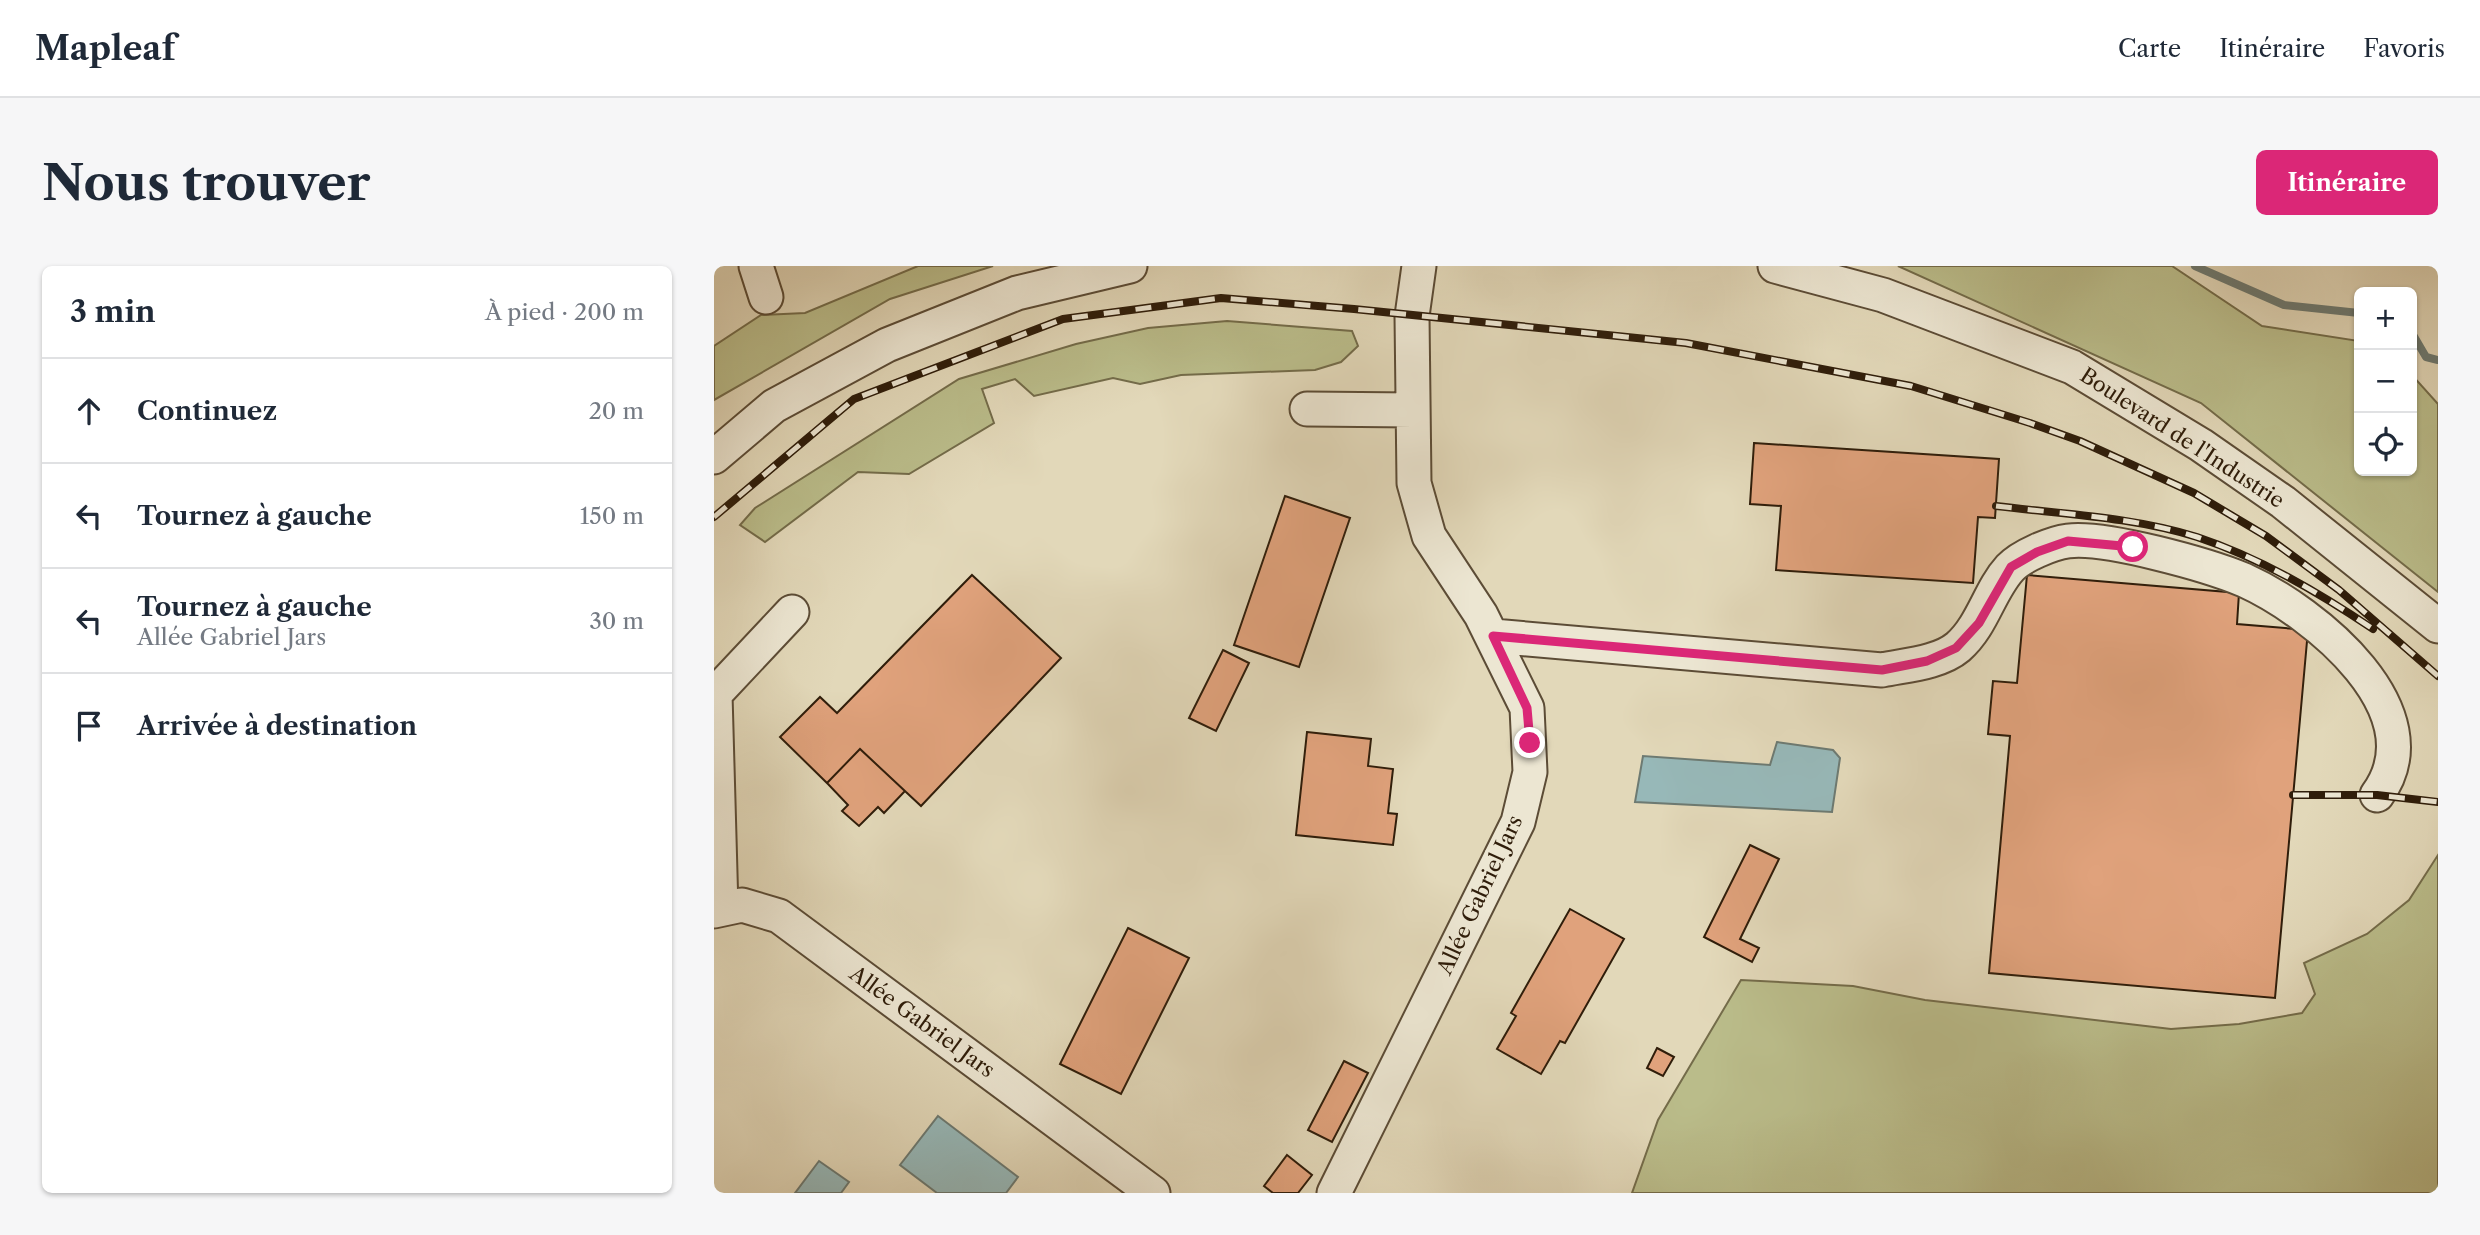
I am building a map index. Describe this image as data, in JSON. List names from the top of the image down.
{
  "streets": {
    "street": ["Boulevard de l'Industrie", "Allée Gabriel Jars"]
  },
  "page": {
    "header": "Mapleaf",
    "nav": ["Carte", "Itinéraire", "Favoris"],
    "buttons": "Itinéraire",
    "title": "Nous trouver",
    "heading": ["3 min", "À pied · 200 m"],
    "map_buttons": ["+", "−"],
    "list": [
      ["Continuez", "20 m"],
      ["Tournez à gauche", "150 m"],
      ["Tournez à gauche", "Allée Gabriel Jars", "30 m"],
      "Arrivée à destination"
    ]
  }
}
